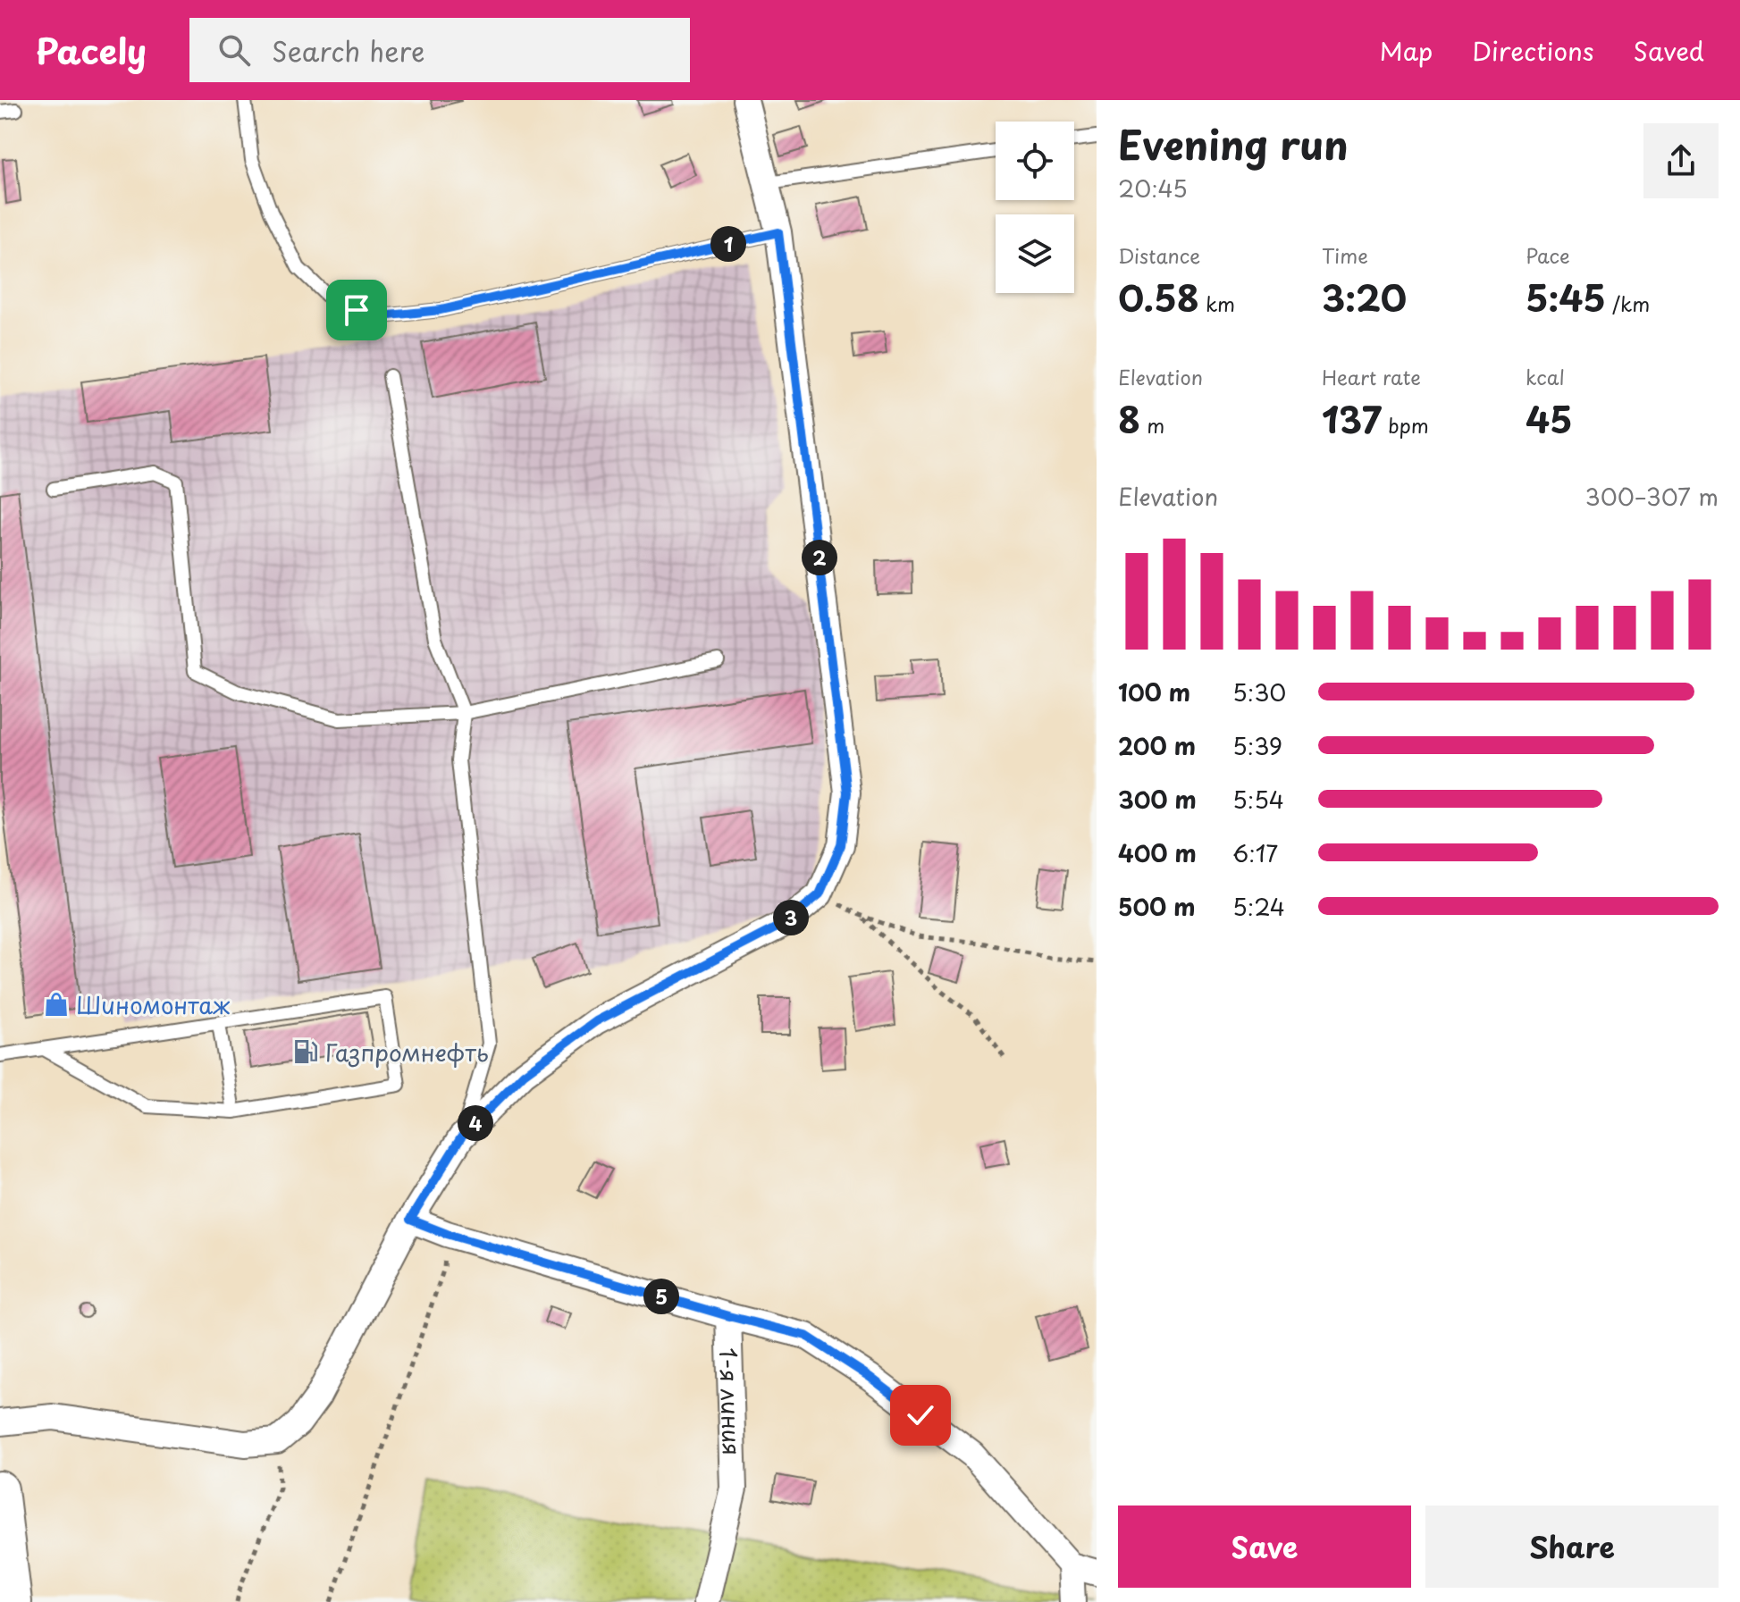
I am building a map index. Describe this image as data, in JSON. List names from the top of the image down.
{
  "streets": {
    "street": ["1-я линия"]
  },
  "places": {
    "shop": ["Шиномонтаж"],
    "fuel station": ["Газпромнефть"]
  },
  "page": {
    "header": "Pacely",
    "search": "Search here",
    "nav": ["Map", "Directions", "Saved"],
    "heading": ["Evening run", "20:45"],
    "stats": [
      ["Distance", "0.58 km"],
      ["Time", "3:20"],
      ["Pace", "5:45 /km"],
      ["Elevation", "8 m"],
      ["Heart rate", "137 bpm"],
      ["kcal", "45"]
    ],
    "pins": [
      "1",
      "2",
      "3",
      "4",
      "5"
    ],
    "chart": ["Elevation", "300–307 m"],
    "list": [
      {
        "name": "100 m",
        "note": "5:30"
      },
      {
        "name": "200 m",
        "note": "5:39"
      },
      {
        "name": "300 m",
        "note": "5:54"
      },
      {
        "name": "400 m",
        "note": "6:17"
      },
      {
        "name": "500 m",
        "note": "5:24"
      }
    ],
    "buttons": ["Save", "Share"]
  }
}
